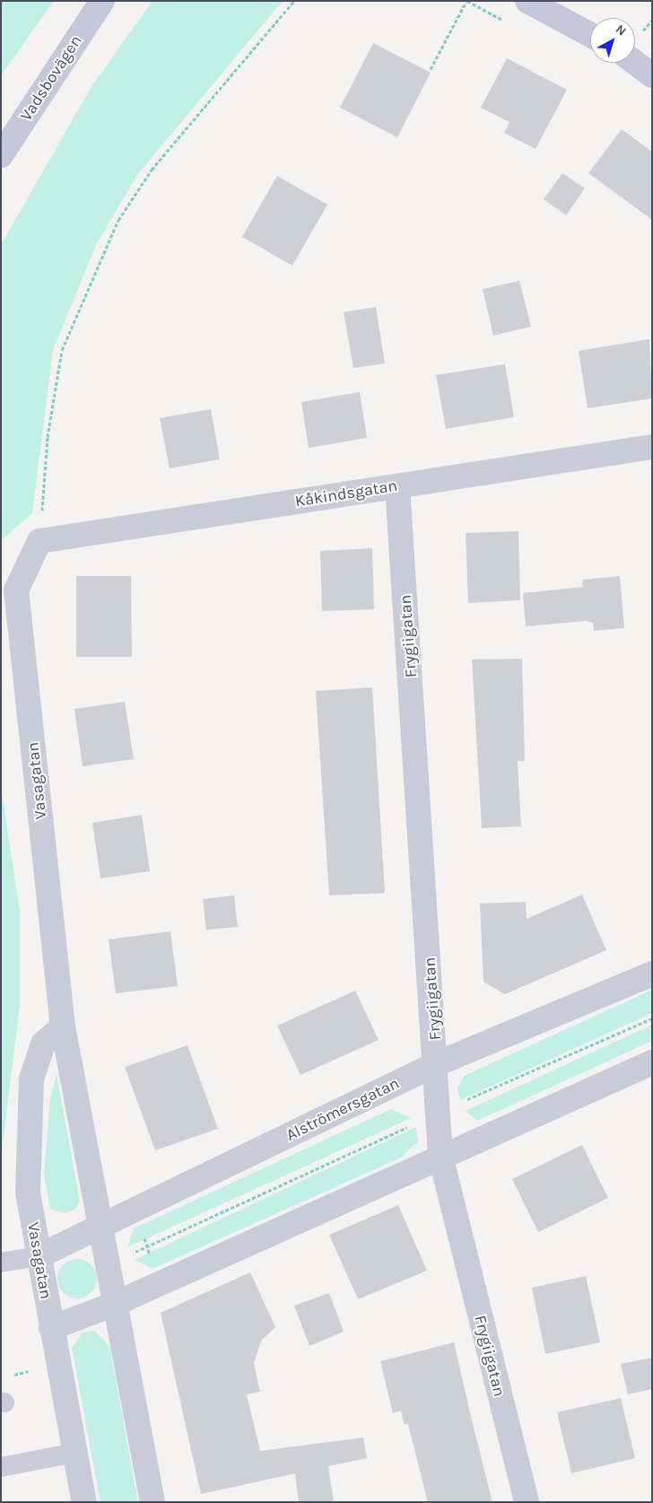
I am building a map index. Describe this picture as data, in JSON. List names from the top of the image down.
{
  "streets": {
    "main road": ["Vadsbovägen"],
    "street": [
      "Kåkindsgatan",
      "Frygiigatan",
      "Vasagatan",
      "Alströmersgatan"
    ]
  },
  "crossings": [
    ["Kåkindsgatan", "Frygiigatan"],
    ["Kåkindsgatan", "Vasagatan"],
    ["Frygiigatan", "Alströmersgatan"],
    ["Vasagatan", "Alströmersgatan"]
  ],
  "north": "top right"
}
